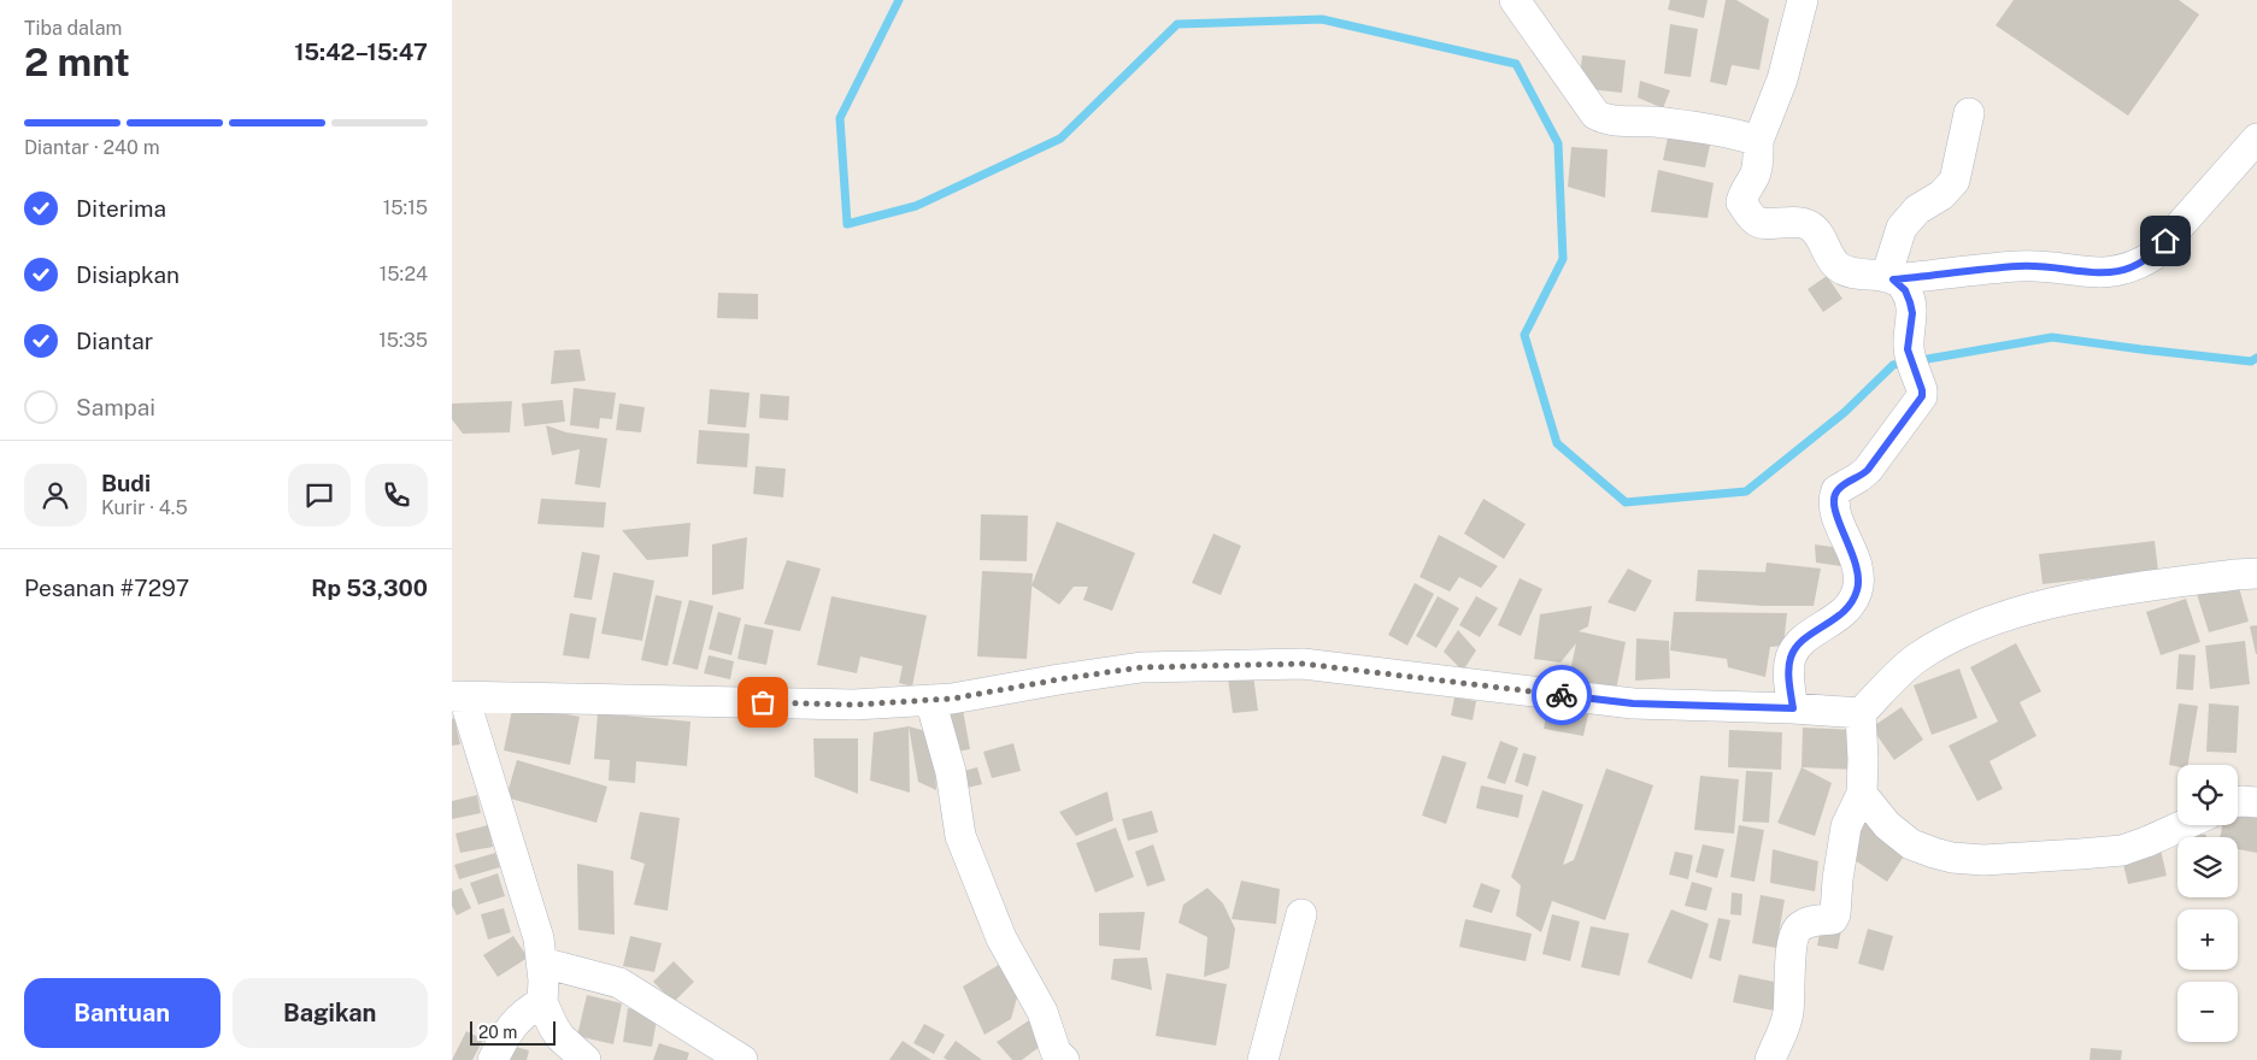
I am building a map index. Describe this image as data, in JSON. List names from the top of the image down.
{
  "scale_bar": "20 m",
  "page": {
    "heading": ["2 mnt", "Tiba dalam", "15:42–15:47"],
    "panel": [
      "Budi",
      "Kurir · 4.5",
      "Pesanan #7297",
      "Rp 53,300"
    ],
    "bar": "Diantar · 240 m",
    "list": [
      ["Diterima", "15:15"],
      ["Disiapkan", "15:24"],
      ["Diantar", "15:35"],
      "Sampai"
    ],
    "map_buttons": ["+", "−"],
    "buttons": ["Bantuan", "Bagikan"],
    "scale": "20 m"
  }
}
